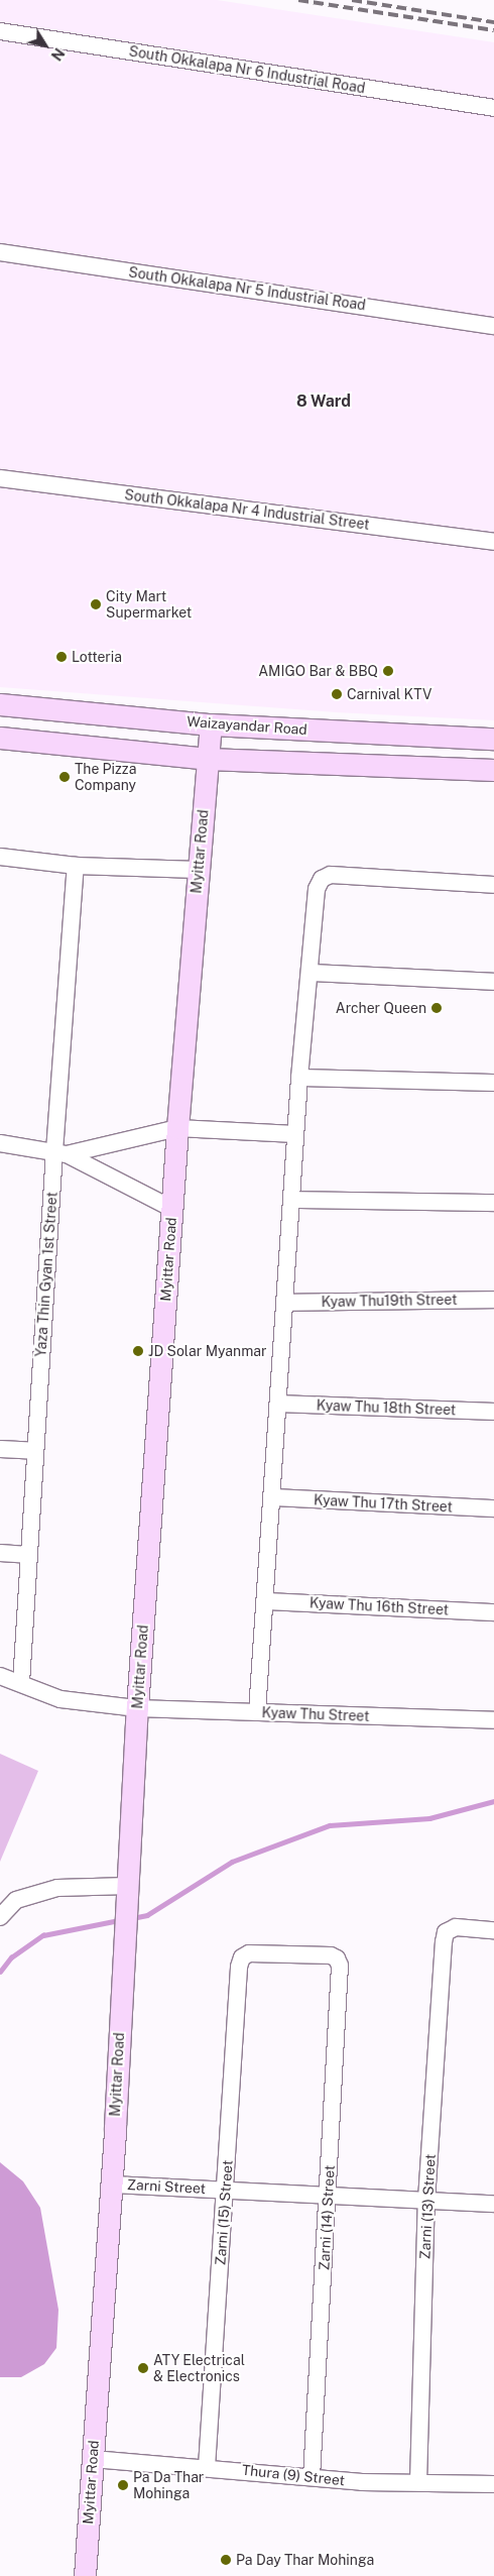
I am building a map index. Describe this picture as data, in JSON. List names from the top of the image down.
{
  "streets": {
    "main road": ["Waizayandar Road", "Myittar Road"],
    "street": [
      "South Okkalapa Nr 6 Industrial Road",
      "South Okkalapa Nr 5 Industrial Road",
      "South Okkalapa Nr 4 Industrial Street",
      "Yaza Thin Gyan 1st Street",
      "Kyaw Thu19th Street",
      "Kyaw Thu 18th Street",
      "Kyaw Thu 17th Street",
      "Kyaw Thu 16th Street",
      "Kyaw Thu Street",
      "Zarni Street",
      "Zarni (13) Street",
      "Zarni (15) Street",
      "Zarni (14) Street",
      "Thura (9) Street"
    ]
  },
  "crossings": [
    ["Waizayandar Road", "Myittar Road"],
    ["Myittar Road", "Kyaw Thu Street"],
    ["Myittar Road", "Zarni Street"],
    ["Myittar Road", "Thura (9) Street"],
    ["Yaza Thin Gyan 1st Street", "Kyaw Thu Street"],
    ["Zarni Street", "Zarni (13) Street"],
    ["Zarni Street", "Zarni (15) Street"],
    ["Zarni Street", "Zarni (14) Street"],
    ["Zarni (13) Street", "Thura (9) Street"],
    ["Zarni (15) Street", "Zarni (14) Street"],
    ["Zarni (15) Street", "Thura (9) Street"],
    ["Zarni (14) Street", "Thura (9) Street"]
  ],
  "districts": ["8 Ward"],
  "places": [
    "City Mart Supermarket",
    "Lotteria",
    "AMIGO Bar & BBQ",
    "Carnival KTV",
    "The Pizza Company",
    "Archer Queen",
    "JD Solar Myanmar",
    "ATY Electrical & Electronics",
    "Pa Da Thar Mohinga",
    "Pa Day Thar Mohinga"
  ],
  "north": "bottom right"
}
